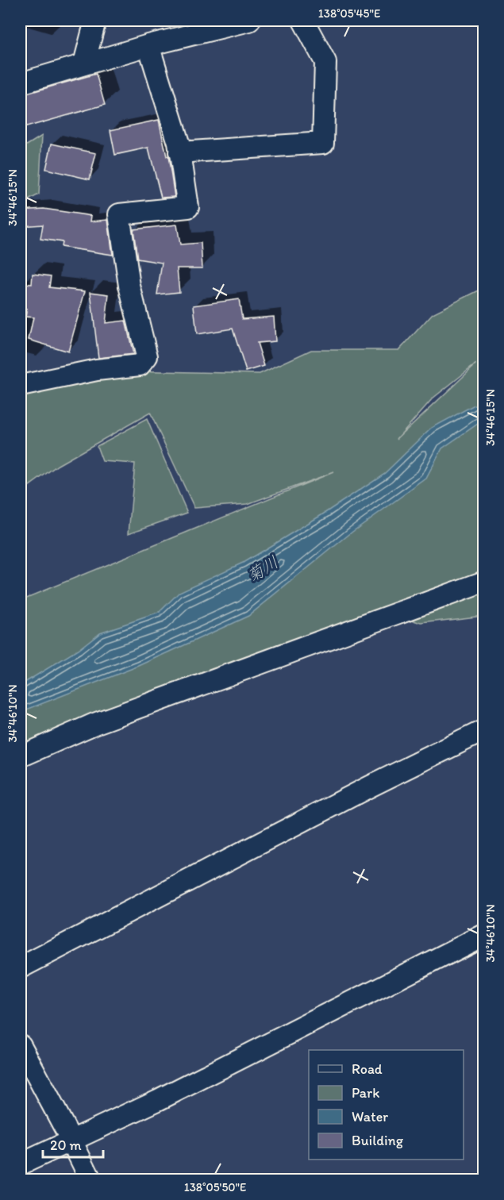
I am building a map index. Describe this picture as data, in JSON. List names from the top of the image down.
{
  "water": ["菊川"],
  "legend": [
    "Road",
    "Park",
    "Water",
    "Building"
  ],
  "scale_bar": "20 m",
  "coordinates": [
    "138°05'45\"E",
    "34°46'15\"N",
    "34°46'10\"N",
    "138°05'50\"E"
  ]
}
